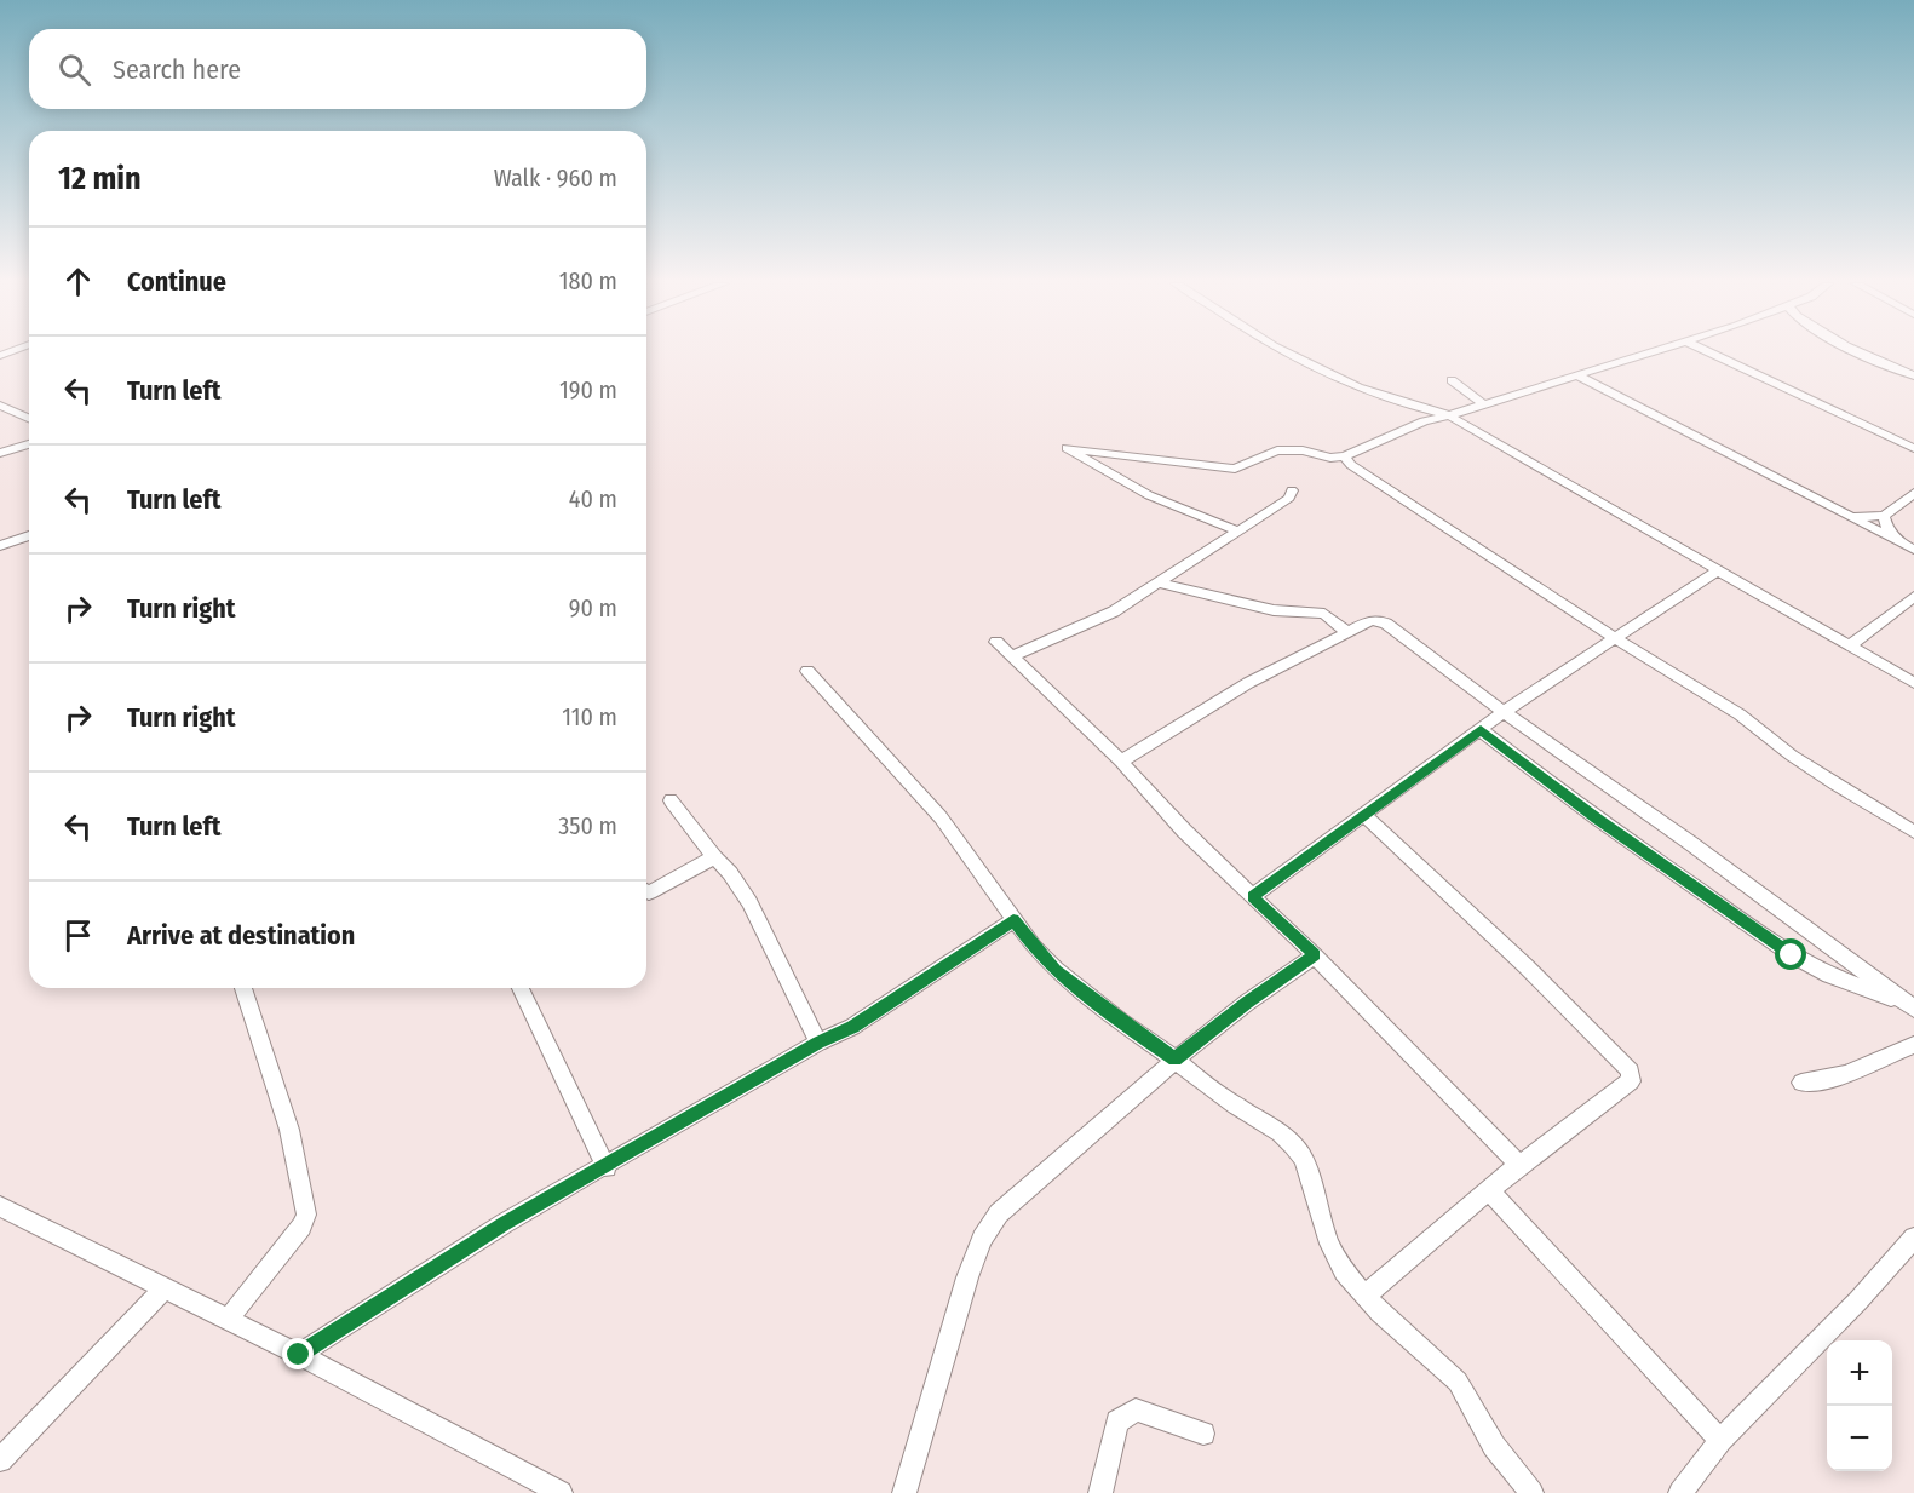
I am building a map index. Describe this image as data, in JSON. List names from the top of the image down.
{
  "page": {
    "search": "Search here",
    "heading": ["12 min", "Walk · 960 m"],
    "list": [
      ["Continue", "180 m"],
      ["Turn left", "190 m"],
      ["Turn left", "40 m"],
      ["Turn right", "90 m"],
      ["Turn right", "110 m"],
      ["Turn left", "350 m"],
      "Arrive at destination"
    ],
    "map_buttons": ["+", "−"]
  }
}
